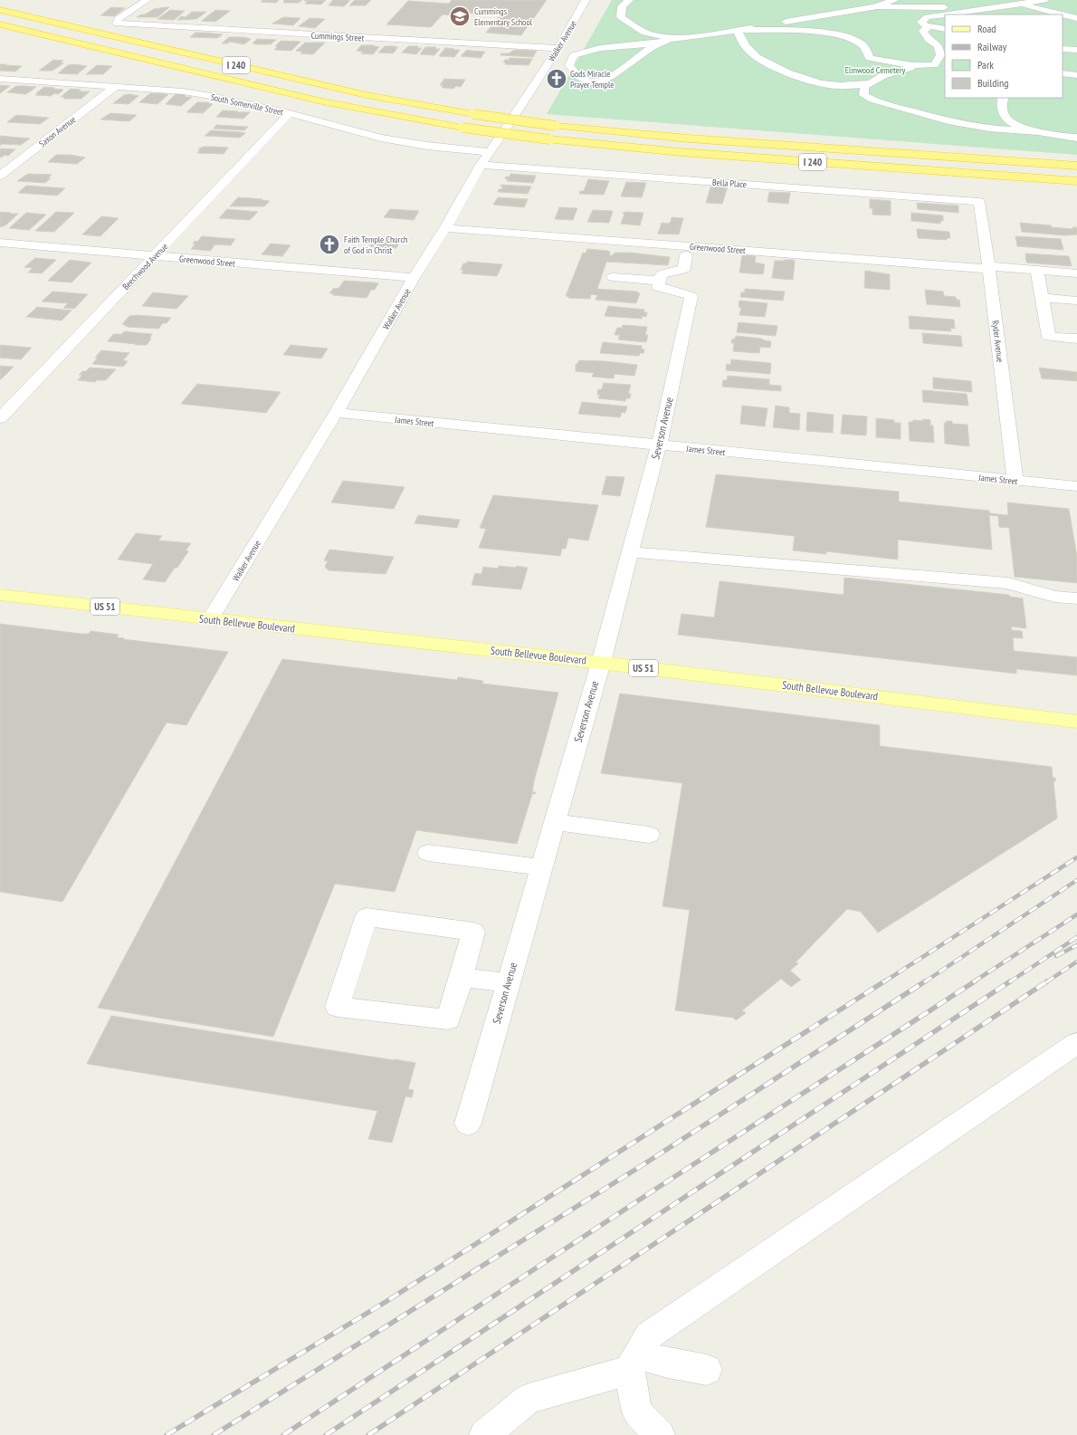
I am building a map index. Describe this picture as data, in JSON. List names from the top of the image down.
{
  "streets": {
    "highway": ["I 240"],
    "main road": ["US 51", "South Bellevue Boulevard"],
    "street": [
      "Cummings Street",
      "Walker Avenue",
      "South Somerville Street",
      "Saxon Avenue",
      "Bella Place",
      "Greenwood Street",
      "Beechwood Avenue",
      "Ryder Avenue",
      "James Street",
      "Severson Avenue"
    ]
  },
  "crossings": [
    ["Cummings Street", "Walker Avenue"],
    ["Walker Avenue", "South Somerville Street"],
    ["Walker Avenue", "Bella Place"],
    ["Walker Avenue", "Greenwood Street"],
    ["Walker Avenue", "James Street"],
    ["Walker Avenue", "South Bellevue Boulevard"],
    ["South Somerville Street", "Saxon Avenue"],
    ["South Somerville Street", "Beechwood Avenue"],
    ["Bella Place", "Ryder Avenue"],
    ["Greenwood Street", "Beechwood Avenue"],
    ["Greenwood Street", "Ryder Avenue"],
    ["Ryder Avenue", "James Street"],
    ["James Street", "Severson Avenue"],
    ["Severson Avenue", "South Bellevue Boulevard"]
  ],
  "parks": ["Elmwood Cemetery"],
  "places": {
    "school or university": ["Cummings Elementary School"],
    "church": ["Gods Miracle Prayer Temple", "Faith Temple Church of God in Christ"]
  },
  "legend": [
    "Road",
    "Railway",
    "Park",
    "Building"
  ]
}
